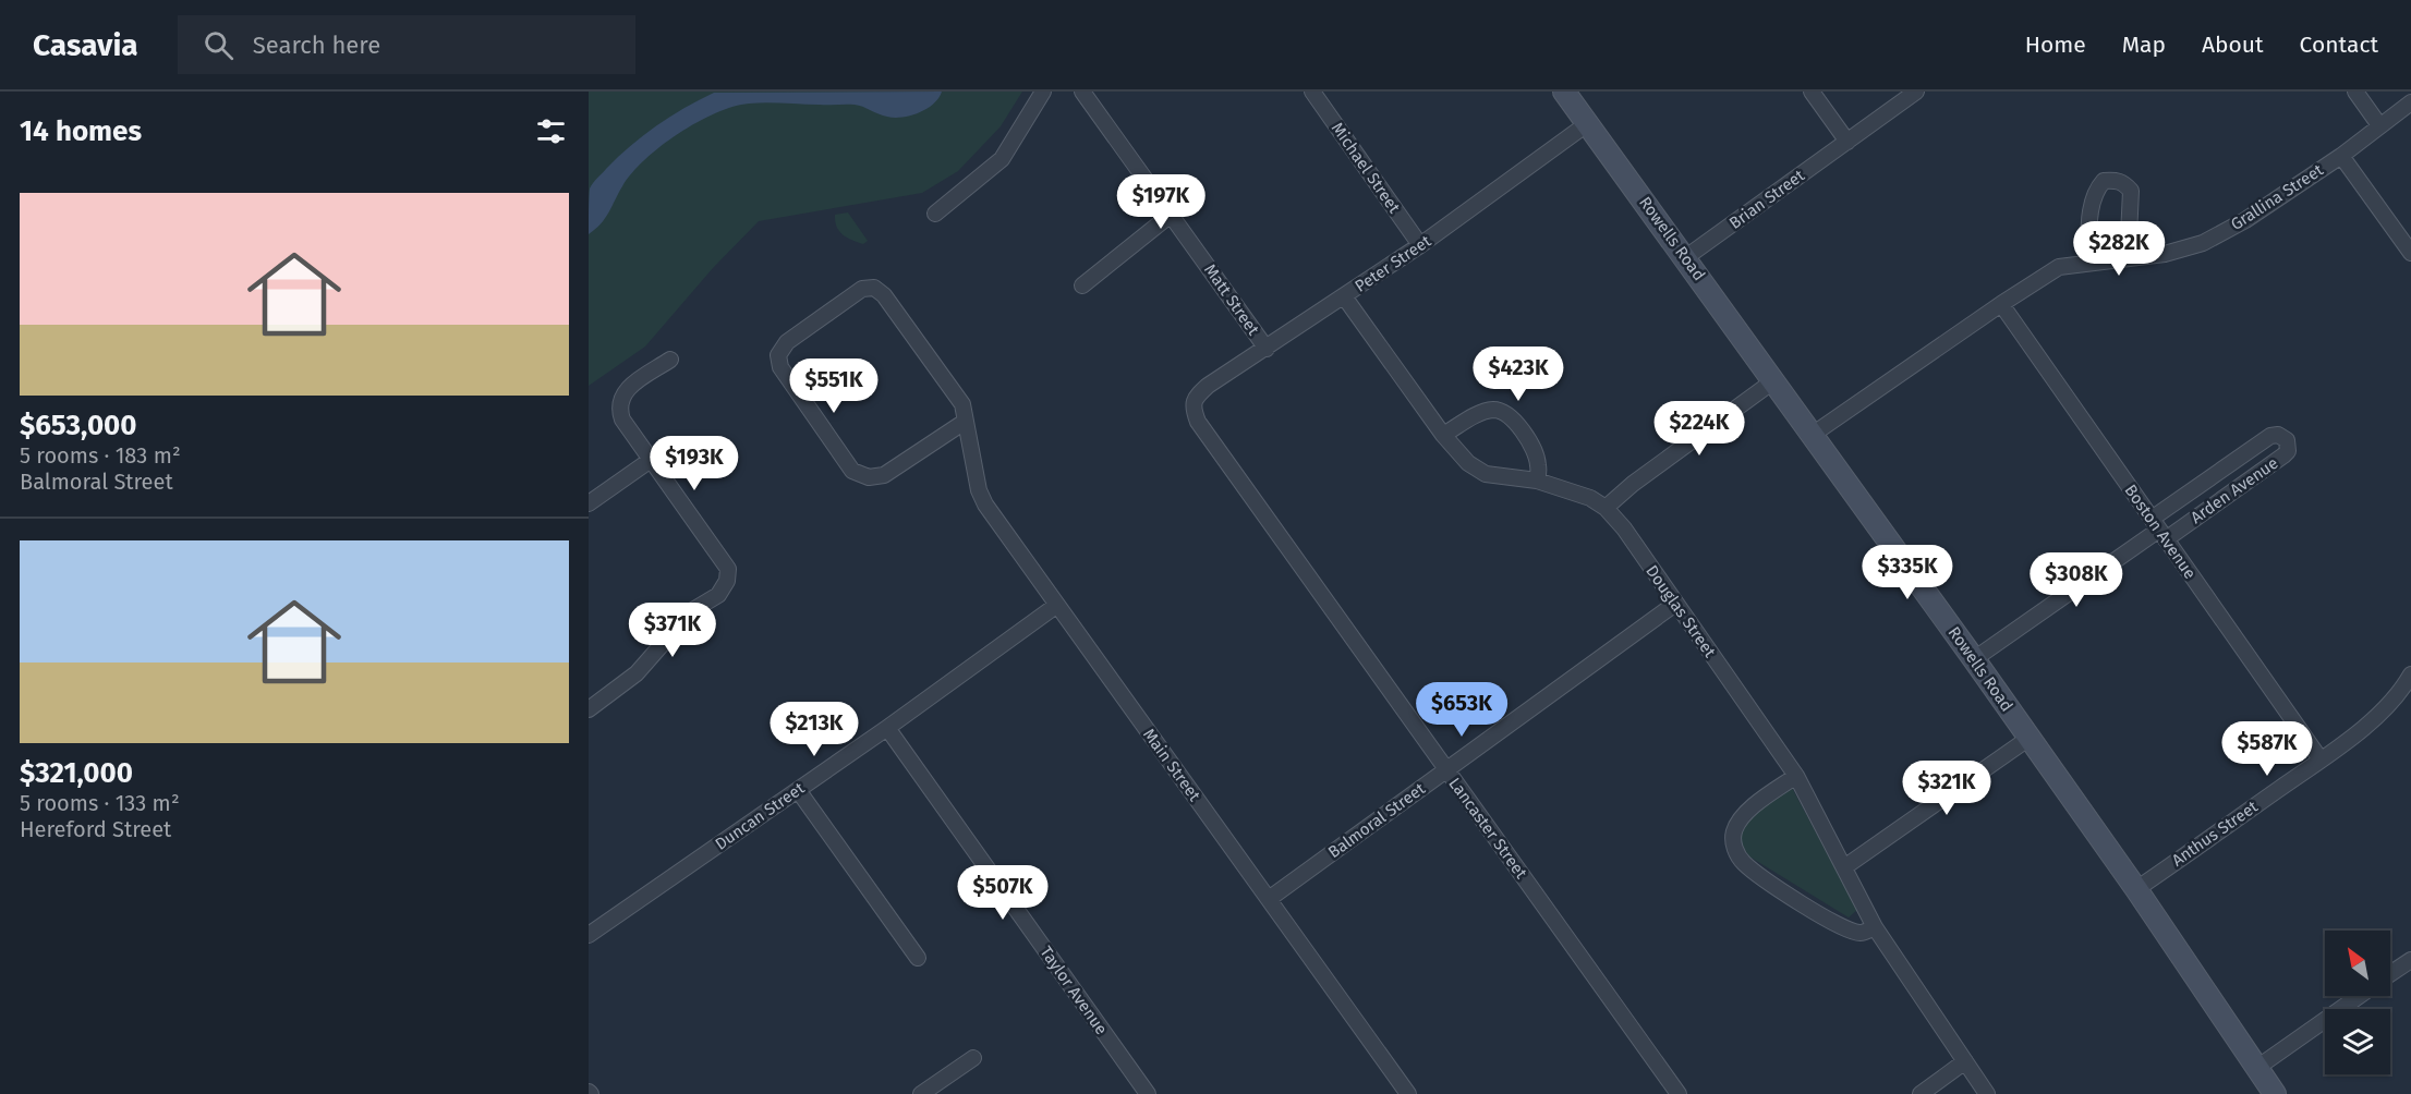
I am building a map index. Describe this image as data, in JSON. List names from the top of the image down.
{
  "streets": {
    "main road": ["Rowells Road"],
    "street": [
      "Michael Street",
      "Grallina Street",
      "Brian Street",
      "Peter Street",
      "Matt Street",
      "Arden Avenue",
      "Boston Avenue",
      "Douglas Street",
      "Main Street",
      "Duncan Street",
      "Balmoral Street",
      "Lancaster Street",
      "Anthus Street",
      "Taylor Avenue"
    ]
  },
  "crossings": [
    ["Michael Street", "Peter Street"],
    ["Grallina Street", "Rowells Road"],
    ["Grallina Street", "Boston Avenue"],
    ["Brian Street", "Rowells Road"],
    ["Rowells Road", "Peter Street"],
    ["Rowells Road", "Arden Avenue"],
    ["Rowells Road", "Anthus Street"],
    ["Peter Street", "Matt Street"],
    ["Peter Street", "Douglas Street"],
    ["Peter Street", "Lancaster Street"],
    ["Arden Avenue", "Boston Avenue"],
    ["Boston Avenue", "Anthus Street"],
    ["Douglas Street", "Balmoral Street"],
    ["Main Street", "Duncan Street"],
    ["Main Street", "Balmoral Street"],
    ["Duncan Street", "Taylor Avenue"],
    ["Balmoral Street", "Lancaster Street"]
  ],
  "north": "top left",
  "page": {
    "header": "Casavia",
    "search": "Search here",
    "nav": [
      "Home",
      "Map",
      "About",
      "Contact"
    ],
    "heading": "14 homes",
    "list": [
      {
        "name": "$653,000",
        "note": "5 rooms · 183 m² · Balmoral Street"
      },
      {
        "name": "$321,000",
        "note": "5 rooms · 133 m² · Hereford Street"
      }
    ],
    "price": [
      "$197K",
      "$282K",
      "$423K",
      "$551K",
      "$224K",
      "$193K",
      "$335K",
      "$308K",
      "$371K",
      "$653K",
      "$213K",
      "$587K",
      "$321K",
      "$507K"
    ]
  }
}
